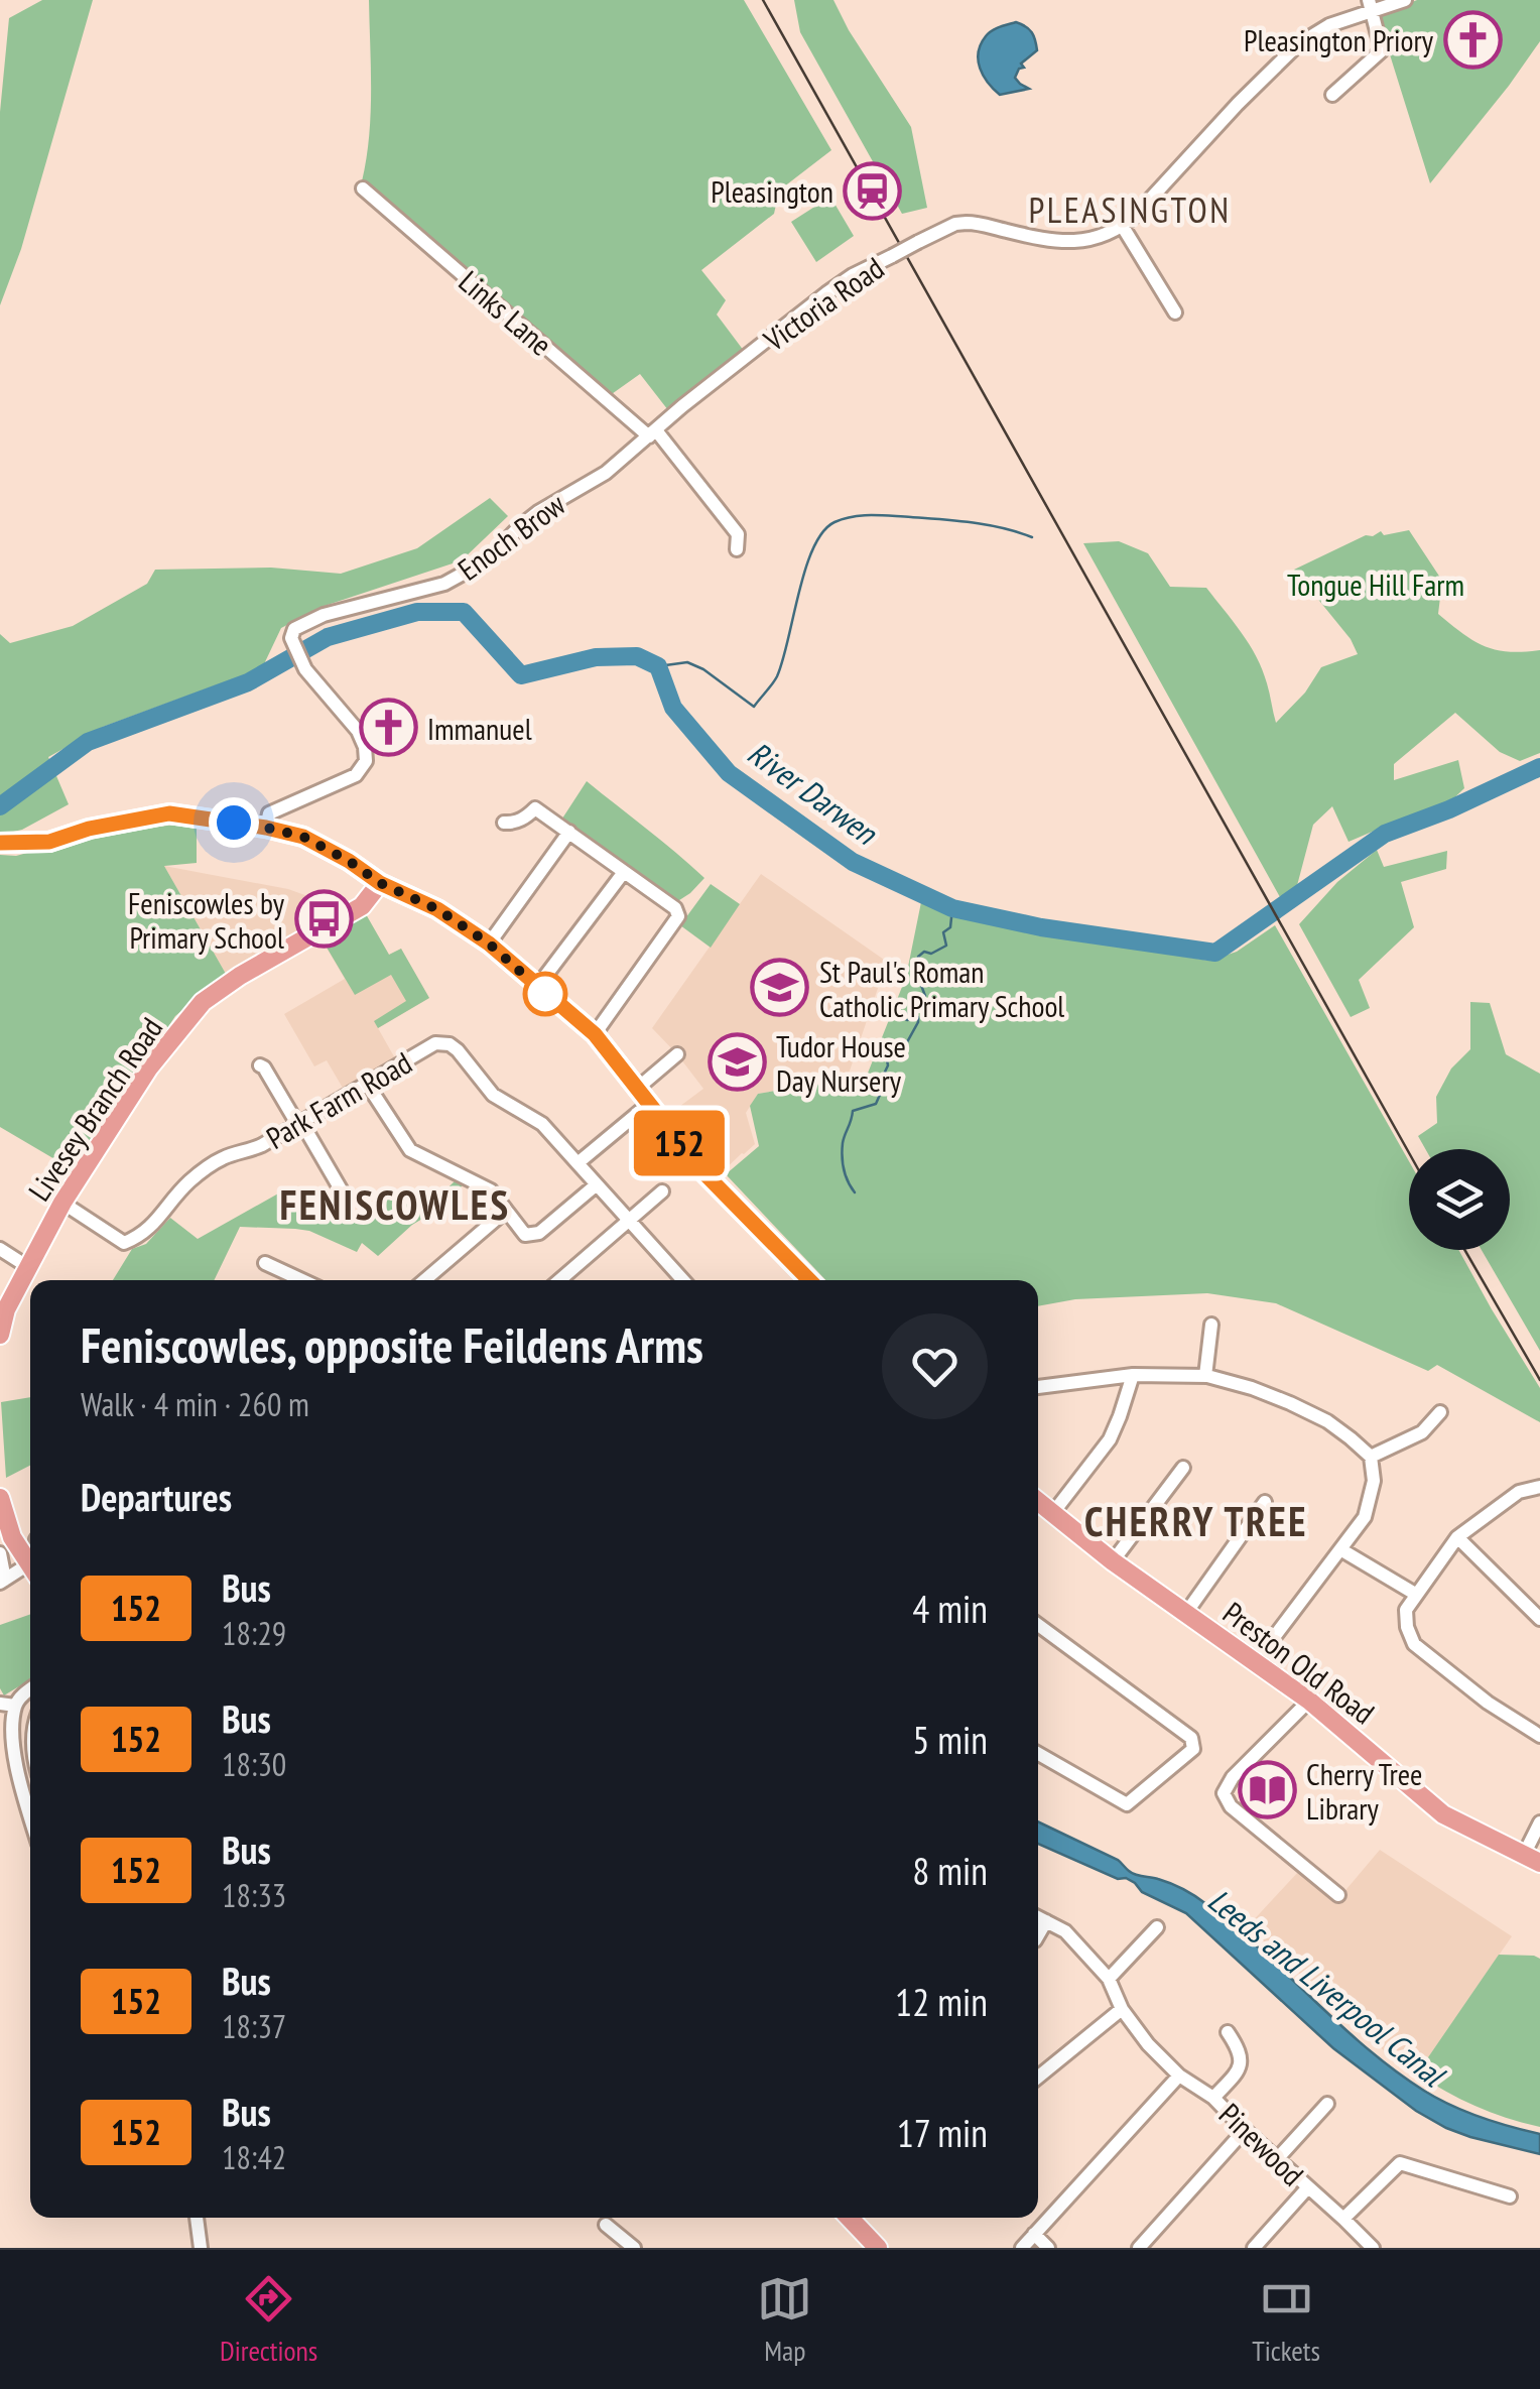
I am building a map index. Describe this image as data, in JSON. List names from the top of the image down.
{
  "streets": {
    "main road": ["Livesey Branch Road", "Preston Old Road"],
    "street": [
      "Victoria Road",
      "Links Lane",
      "Enoch Brow",
      "Park Farm Road",
      "Pinewood"
    ]
  },
  "crossings": [
    ["Victoria Road", "Enoch Brow"],
    ["Links Lane", "Enoch Brow"],
    ["Park Farm Road", "Livesey Branch Road"]
  ],
  "districts": ["PLEASINGTON", "FENISCOWLES", "CHERRY TREE"],
  "water": ["River Darwen", "Leeds and Liverpool Canal"],
  "parks": ["Tongue Hill Farm"],
  "places": {
    "church": ["Pleasington Priory", "Immanuel"],
    "station": ["Pleasington"],
    "bus stop": ["Feniscowles by Primary School"],
    "school or university": ["St Paul's Roman Catholic Primary School", "Tudor House Day Nursery"],
    "library": ["Cherry Tree Library"]
  },
  "lines": ["bus line 152"],
  "page": {
    "on_map": "152",
    "heading": [
      ["Feniscowles, opposite Feildens Arms", "Walk · 4 min · 260 m"],
      "Departures"
    ],
    "list": [
      {
        "mark": "152",
        "name": "Bus",
        "note": "18:29",
        "value": "4 min"
      },
      {
        "mark": "152",
        "name": "Bus",
        "note": "18:30",
        "value": "5 min"
      },
      {
        "mark": "152",
        "name": "Bus",
        "note": "18:33",
        "value": "8 min"
      },
      {
        "mark": "152",
        "name": "Bus",
        "note": "18:37",
        "value": "12 min"
      },
      {
        "mark": "152",
        "name": "Bus",
        "note": "18:42",
        "value": "17 min"
      }
    ],
    "tabs": ["Directions", "Map", "Tickets"]
  }
}
